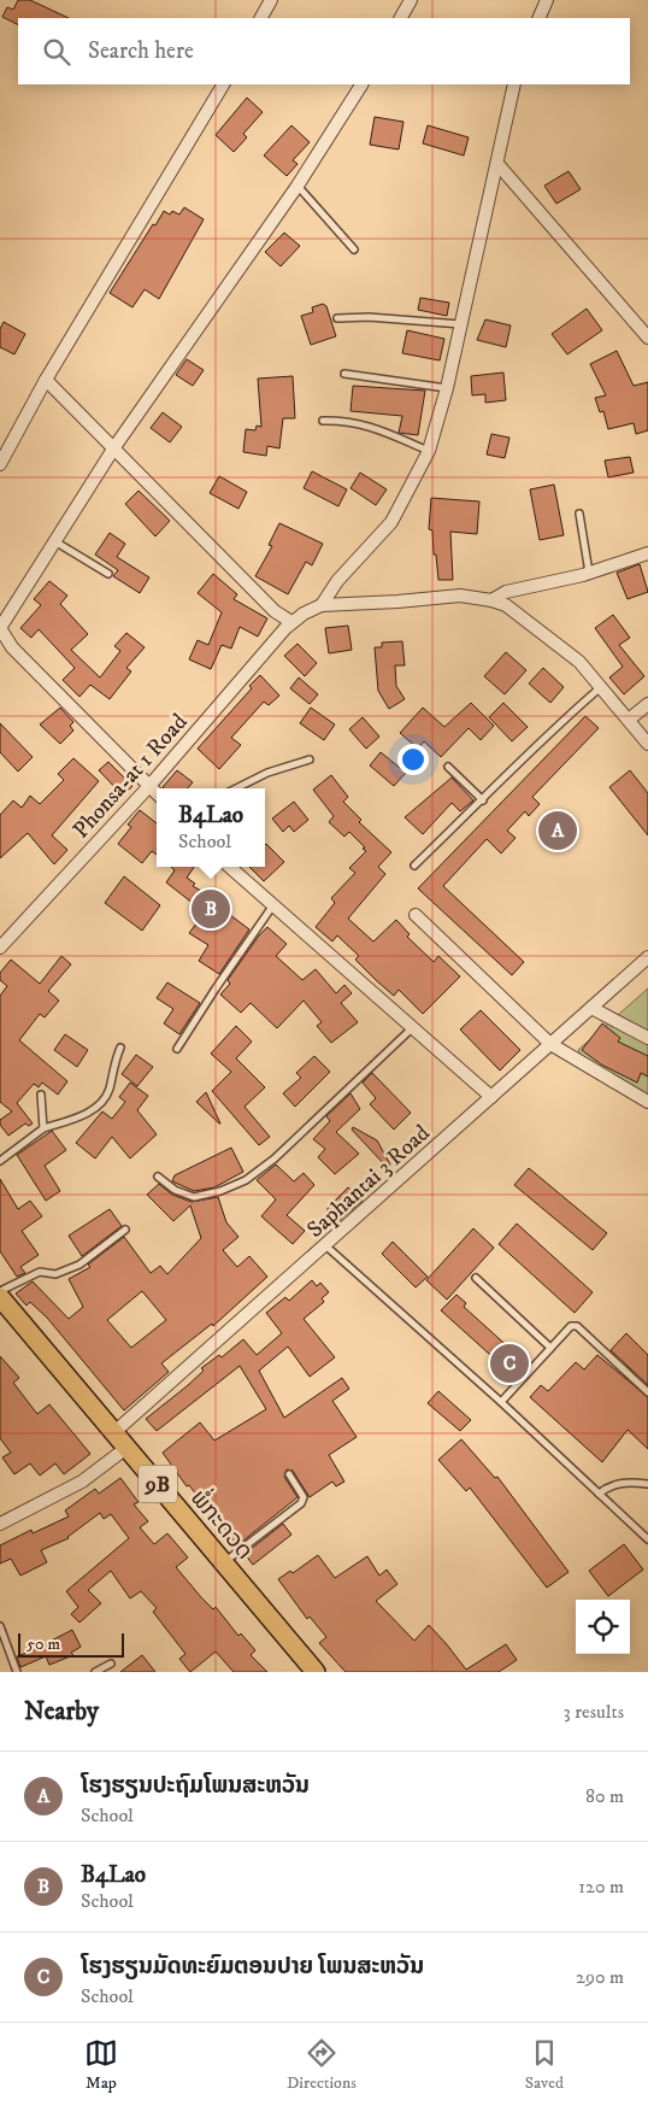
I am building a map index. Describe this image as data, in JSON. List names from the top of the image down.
{
  "streets": {
    "main road": ["9B", "ພໍ່ກະດວດ"],
    "street": ["Phonsa-at 1 Road", "Saphantai 3 Road"]
  },
  "crossings": [
    ["Saphantai 3 Road", "ພໍ່ກະດວດ"]
  ],
  "scale_bar": "50 m",
  "page": {
    "search": "Search here",
    "popup": ["B4Lao", "School"],
    "pins": ["A", "B", "C"],
    "scale": "50 m",
    "heading": ["Nearby", "3 results"],
    "list": [
      {
        "mark": "A",
        "name": "ໂຮງຮຽນປະຖົມໂພນສະຫວັນ",
        "note": "School",
        "value": "80 m"
      },
      {
        "mark": "B",
        "name": "B4Lao",
        "note": "School",
        "value": "120 m"
      },
      {
        "mark": "C",
        "name": "ໂຮງຮຽນມັດທະຍົມຕອນປາຍ ໂພນສະຫວັນ",
        "note": "School",
        "value": "290 m"
      }
    ],
    "nav": ["Map", "Directions", "Saved"]
  }
}
